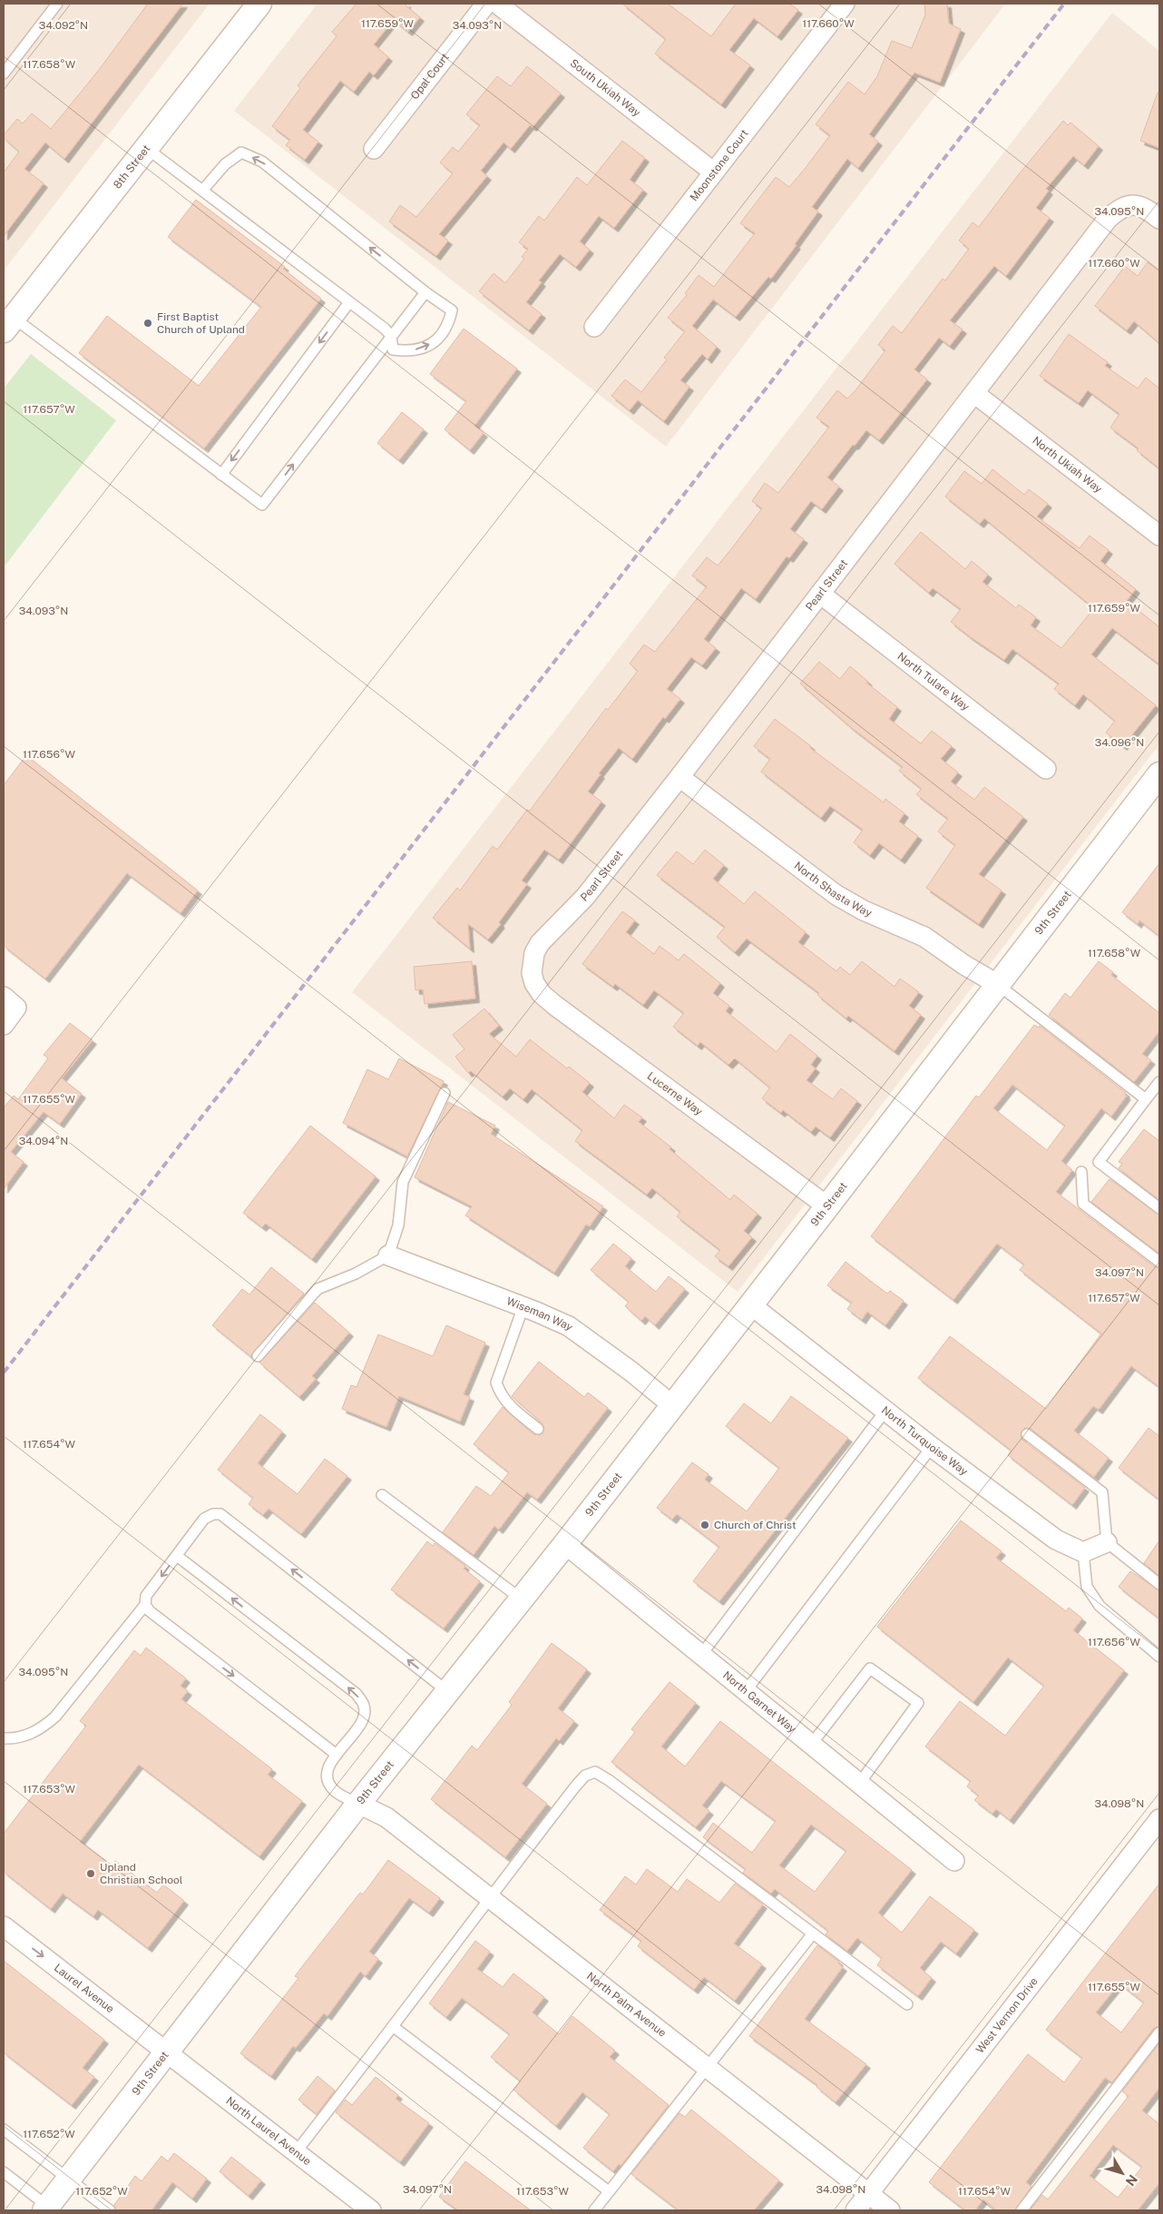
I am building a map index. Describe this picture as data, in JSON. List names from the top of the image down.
{
  "streets": {
    "street": [
      "Opal Court",
      "South Ukiah Way",
      "Moonstone Court",
      "8th Street",
      "North Ukiah Way",
      "Pearl Street",
      "North Tulare Way",
      "North Shasta Way",
      "9th Street",
      "Lucerne Way",
      "Wiseman Way",
      "North Turquoise Way",
      "North Garnet Way",
      "Laurel Avenue",
      "North Palm Avenue",
      "West Vernon Drive",
      "North Laurel Avenue"
    ]
  },
  "crossings": [
    ["South Ukiah Way", "Moonstone Court"],
    ["North Ukiah Way", "Pearl Street"],
    ["Pearl Street", "North Tulare Way"],
    ["Pearl Street", "North Shasta Way"],
    ["Pearl Street", "Lucerne Way"],
    ["North Shasta Way", "9th Street"],
    ["9th Street", "Lucerne Way"],
    ["9th Street", "Wiseman Way"],
    ["9th Street", "North Turquoise Way"],
    ["9th Street", "North Garnet Way"],
    ["9th Street", "Laurel Avenue"],
    ["9th Street", "North Palm Avenue"],
    ["9th Street", "North Laurel Avenue"],
    ["Laurel Avenue", "North Laurel Avenue"],
    ["North Palm Avenue", "West Vernon Drive"]
  ],
  "one_way": ["Laurel Avenue"],
  "places": ["First Baptist Church of Upland", "Church of Christ", "Upland Christian School"],
  "north": "bottom right",
  "coordinates": [
    "117.659°W",
    "117.660°W",
    "34.092°N",
    "34.093°N",
    "117.658°W",
    "34.095°N",
    "117.657°W",
    "34.096°N",
    "117.656°W",
    "117.655°W",
    "34.094°N",
    "34.097°N",
    "117.654°W",
    "117.653°W",
    "34.098°N",
    "117.652°W"
  ]
}
